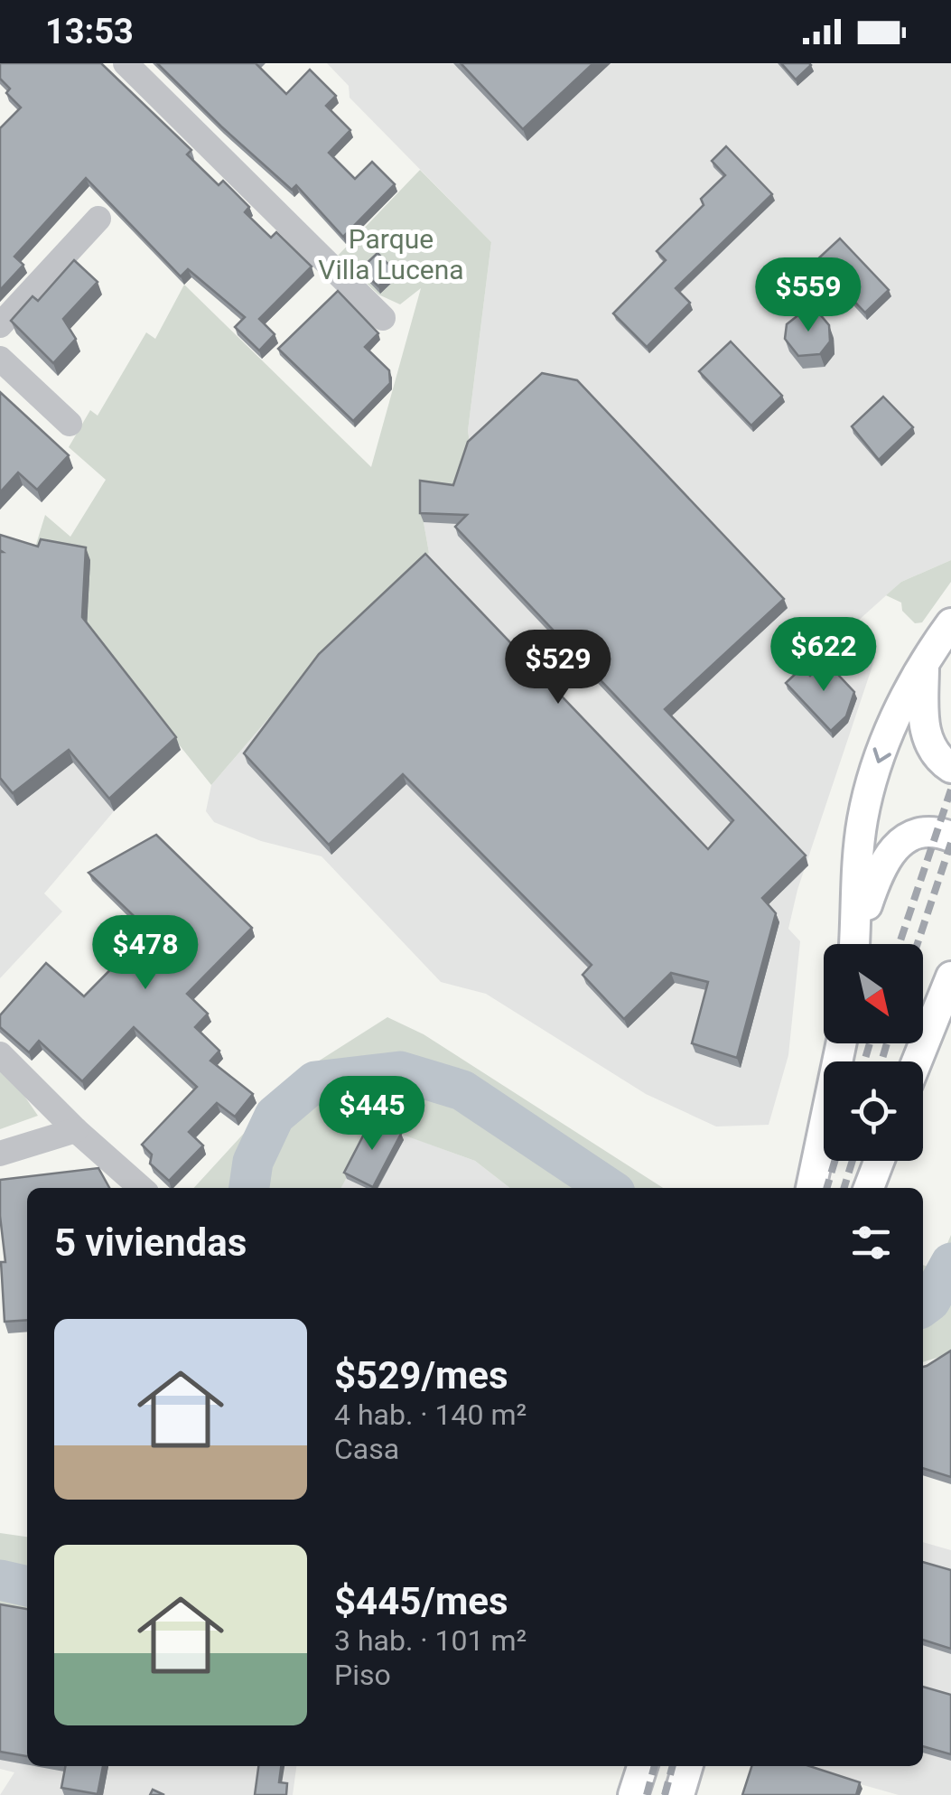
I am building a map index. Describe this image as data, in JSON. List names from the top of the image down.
{
  "parks": ["Parque Villa Lucena"],
  "north": "bottom right",
  "page": {
    "status": "13:53",
    "price": [
      "$559",
      "$622",
      "$529",
      "$478",
      "$445"
    ],
    "heading": "5 viviendas",
    "list": [
      {
        "name": "$529/mes",
        "note": "4 hab. · 140 m² · Casa"
      },
      {
        "name": "$445/mes",
        "note": "3 hab. · 101 m² · Piso"
      }
    ]
  }
}
